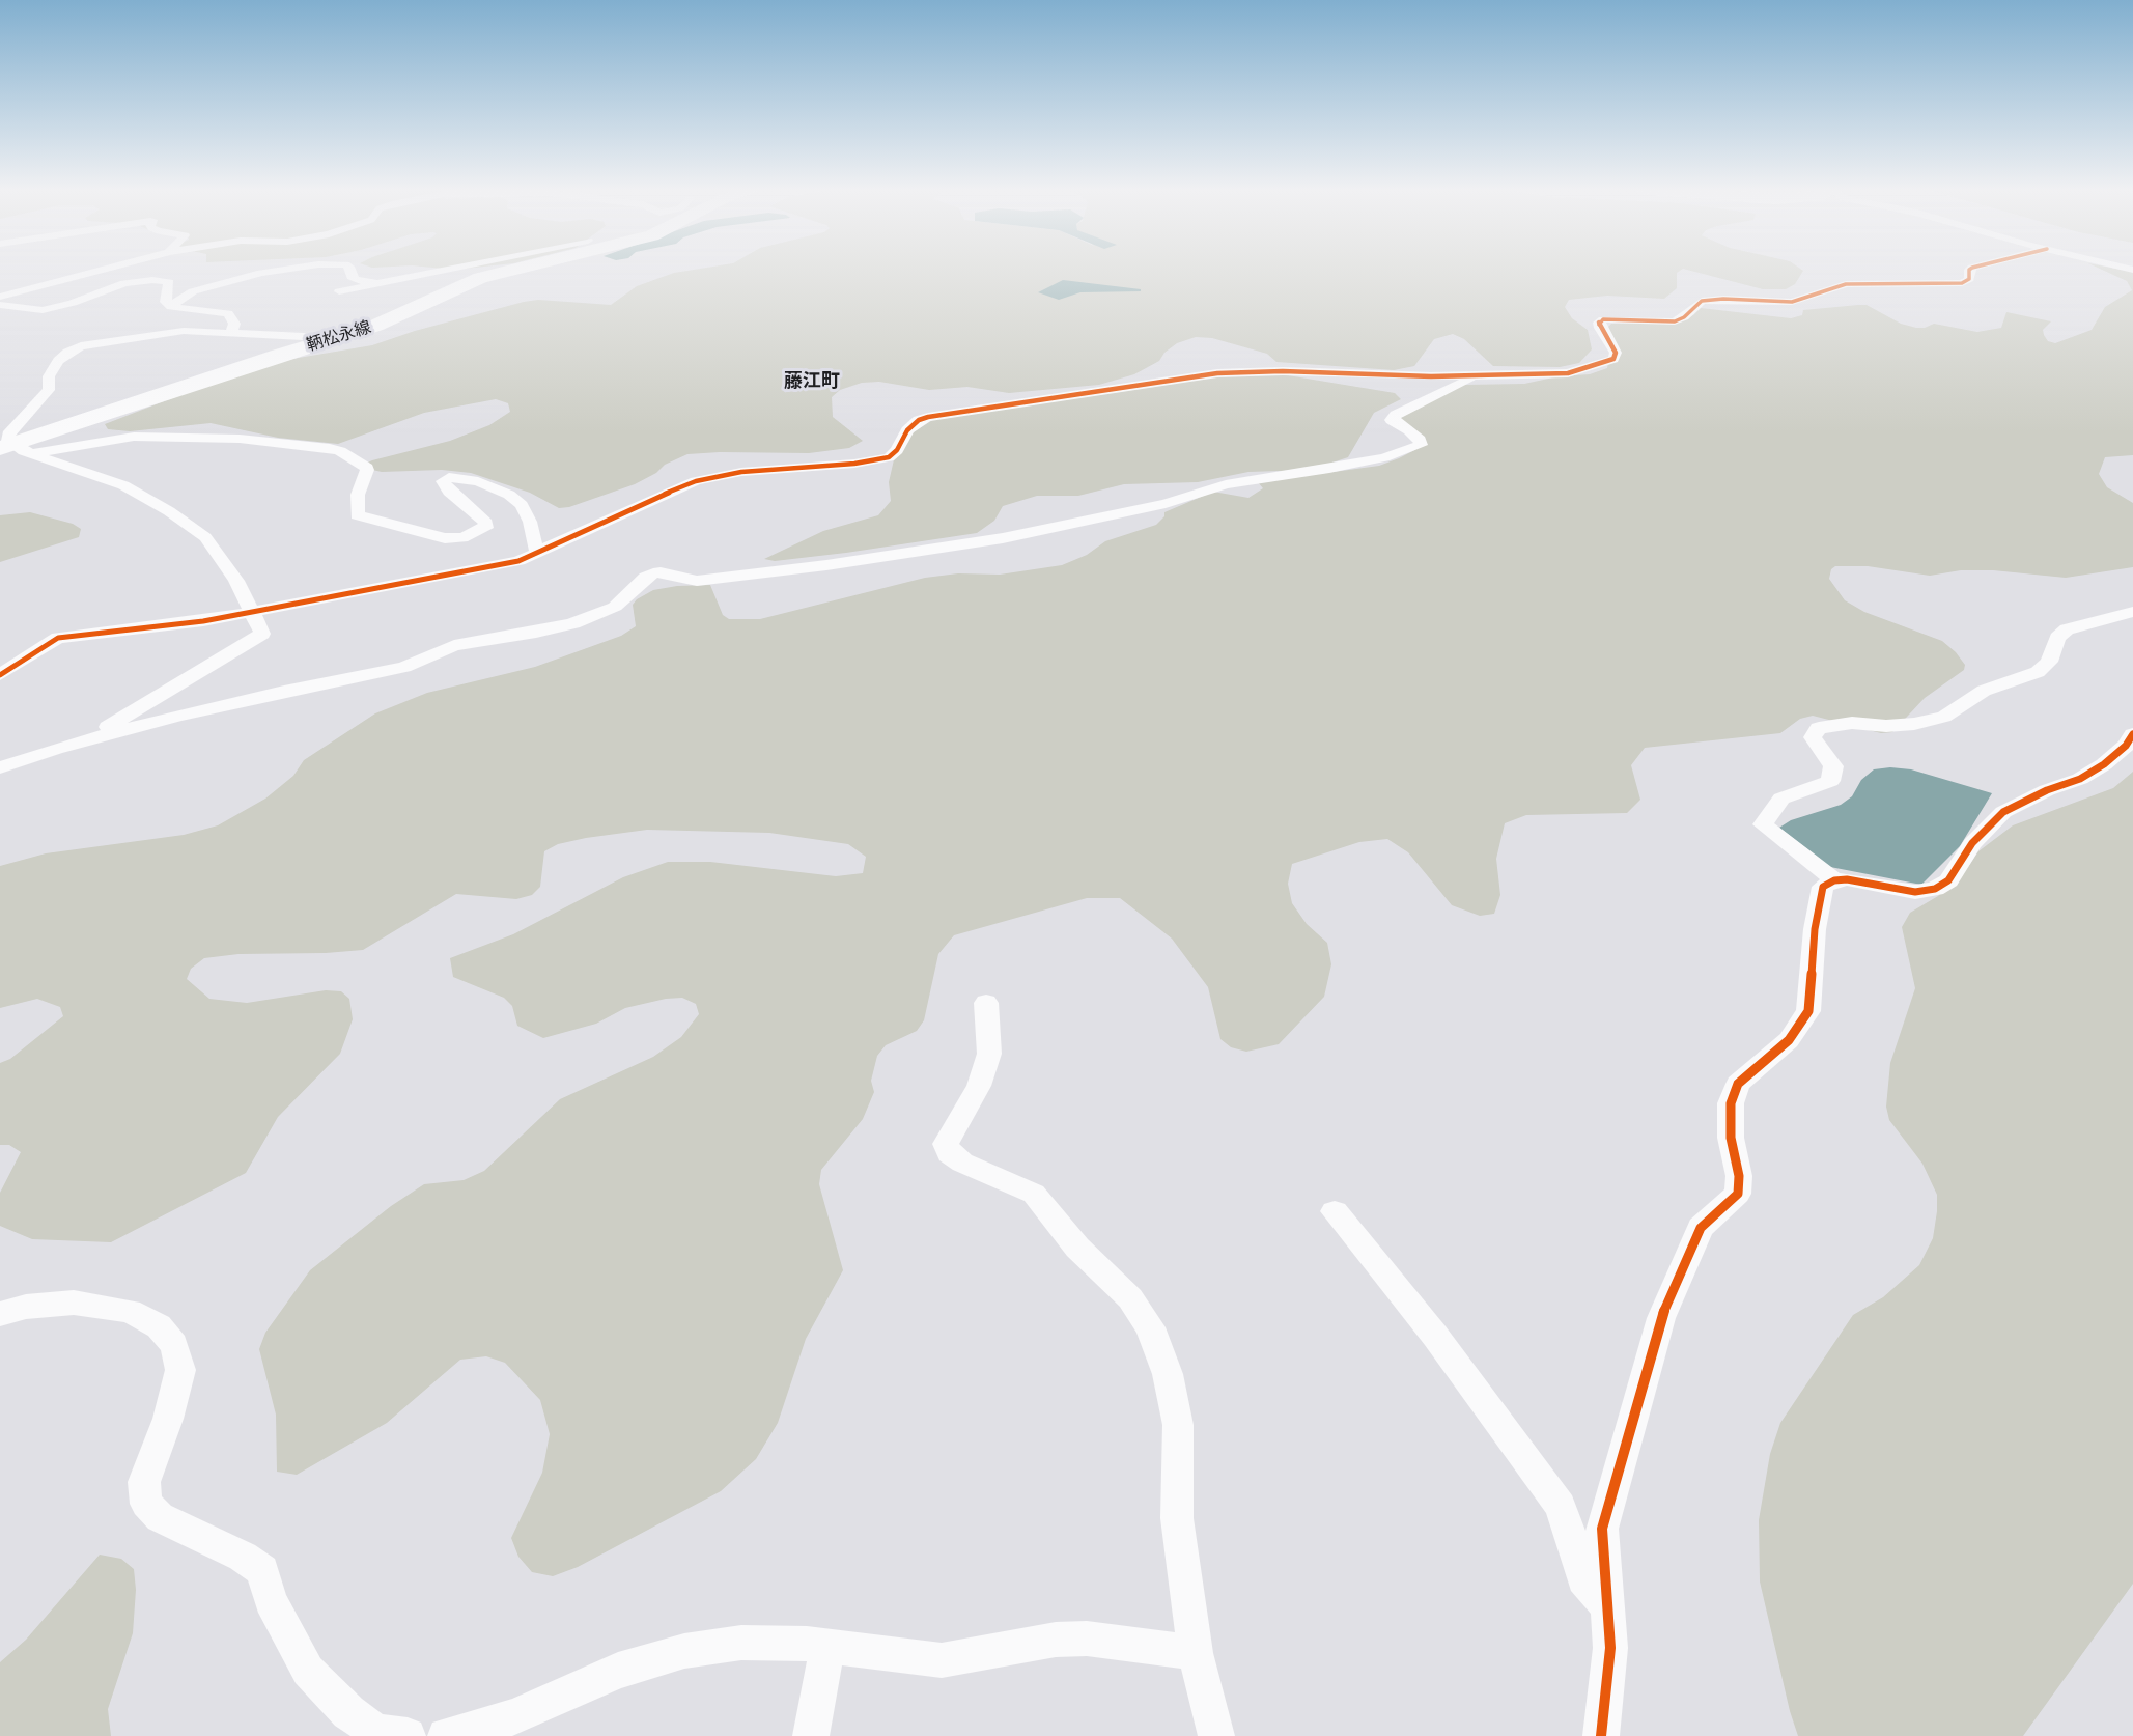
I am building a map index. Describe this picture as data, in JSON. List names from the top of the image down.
{
  "streets": {
    "main road": ["鞆松永線"]
  },
  "districts": ["藤江町"]
}
